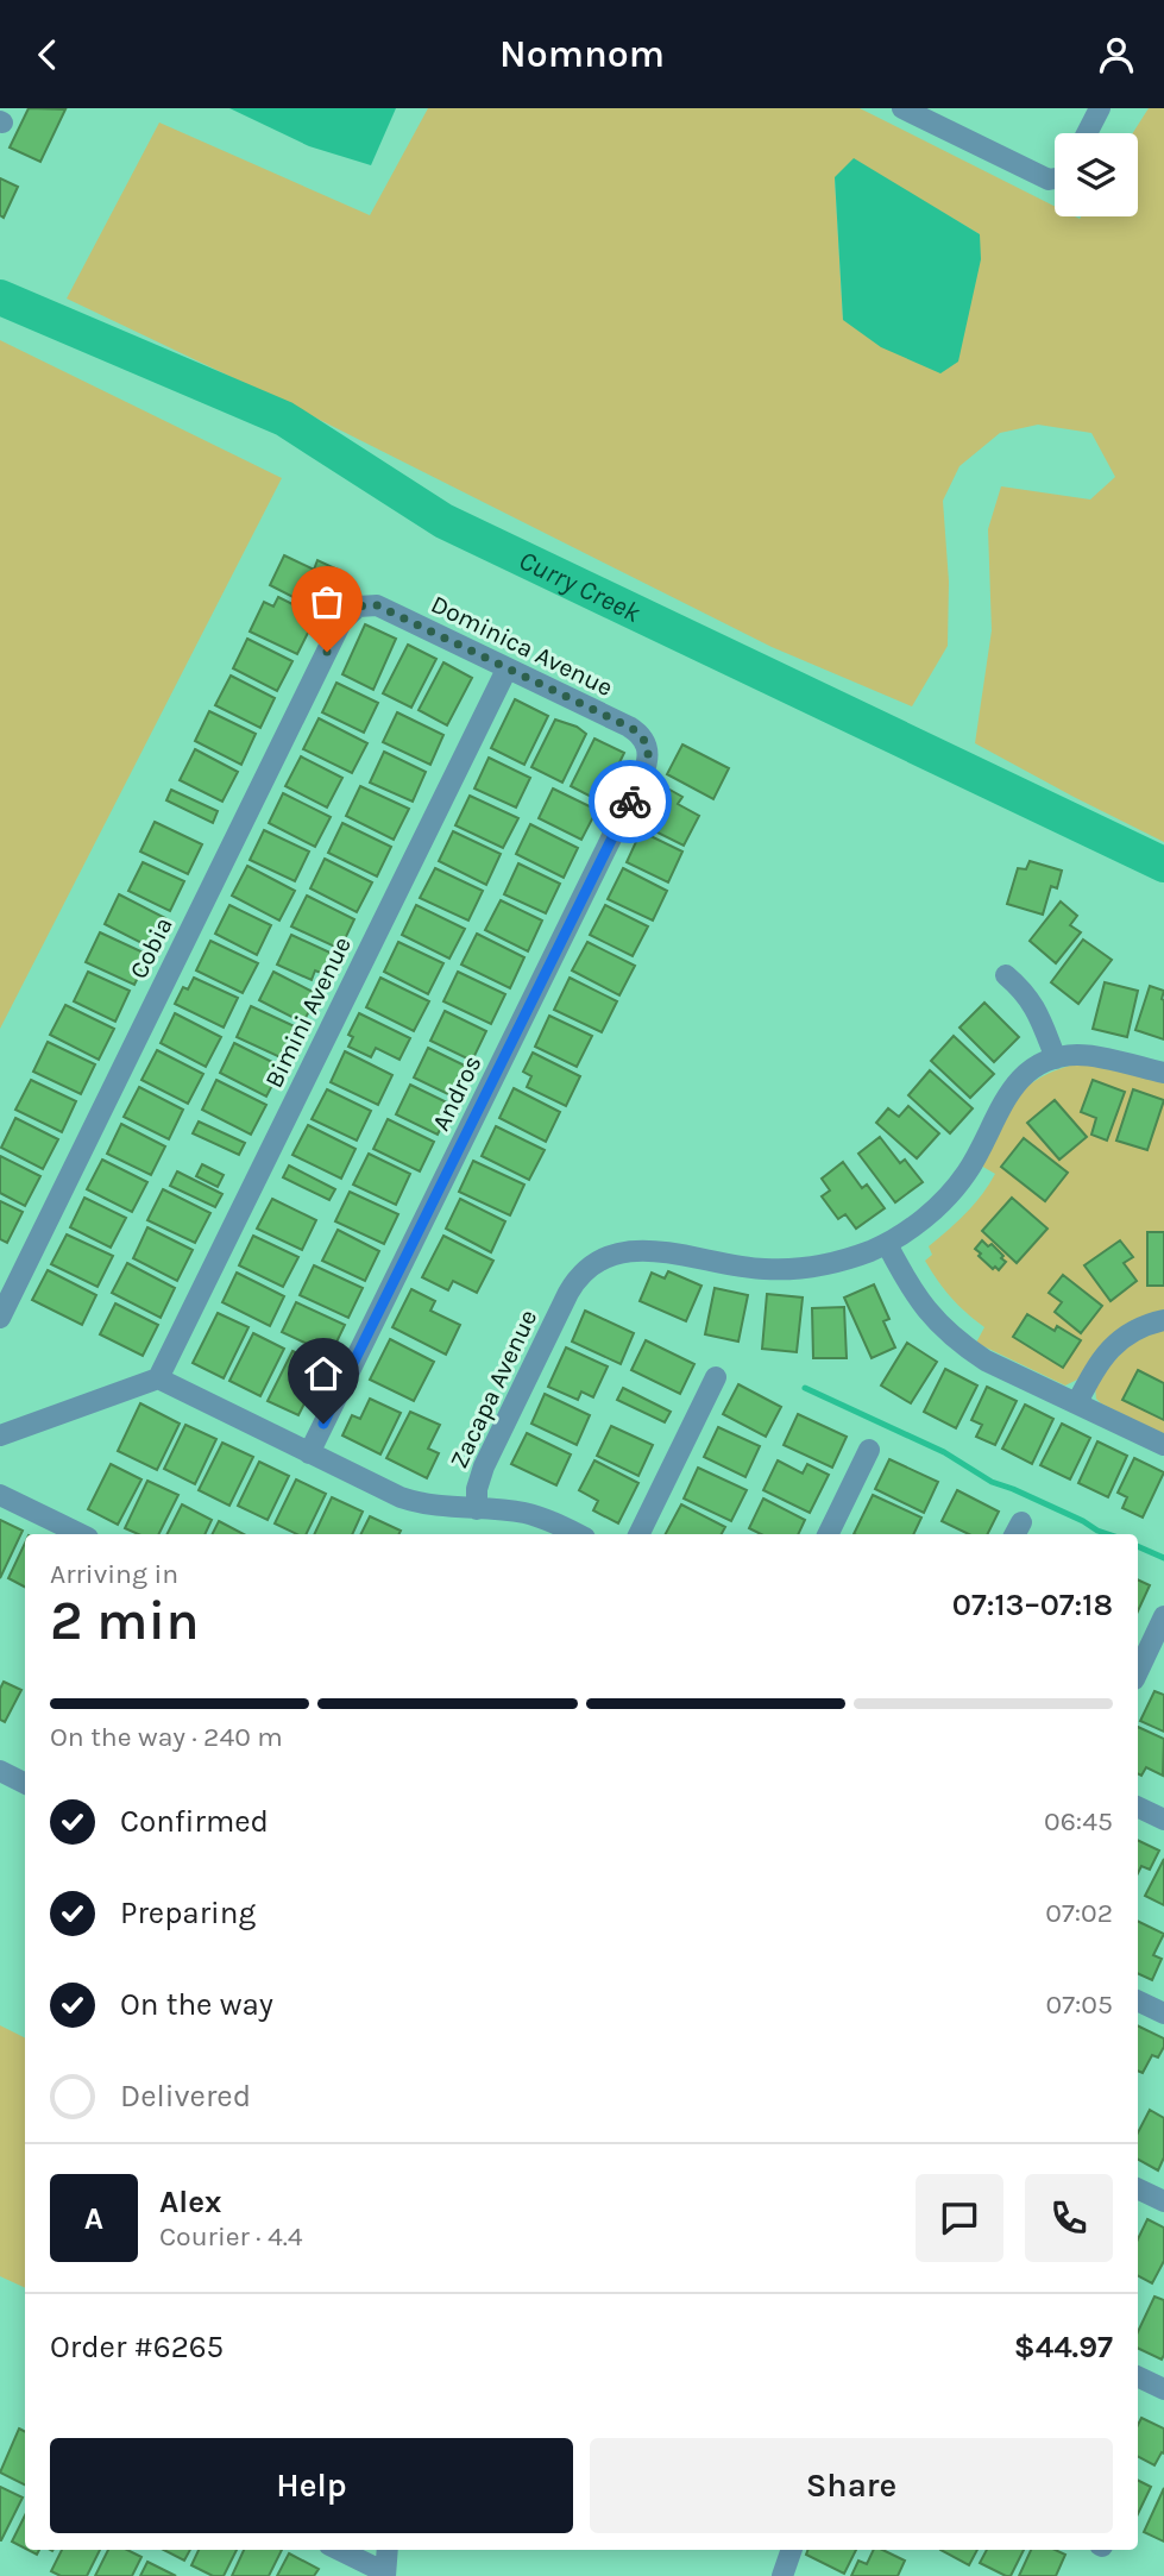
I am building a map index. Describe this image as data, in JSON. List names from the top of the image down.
{
  "streets": {
    "street": [
      "Dominica Avenue",
      "Cobia",
      "Bimini Avenue",
      "Andros",
      "Zacapa Avenue"
    ]
  },
  "crossings": [
    ["Dominica Avenue", "Cobia"],
    ["Dominica Avenue", "Bimini Avenue"],
    ["Dominica Avenue", "Andros"],
    ["Bimini Avenue", "Zacapa Avenue"],
    ["Andros", "Zacapa Avenue"]
  ],
  "water": ["Curry Creek"],
  "page": {
    "header": "Nomnom",
    "heading": ["2 min", "Arriving in", "07:13–07:18"],
    "panel": [
      "Alex",
      "Courier · 4.4",
      "Order #6265",
      "$44.97"
    ],
    "bar": "On the way · 240 m",
    "list": [
      ["Confirmed", "06:45"],
      ["Preparing", "07:02"],
      ["On the way", "07:05"],
      "Delivered"
    ],
    "round": "A",
    "buttons": ["Help", "Share"]
  }
}
